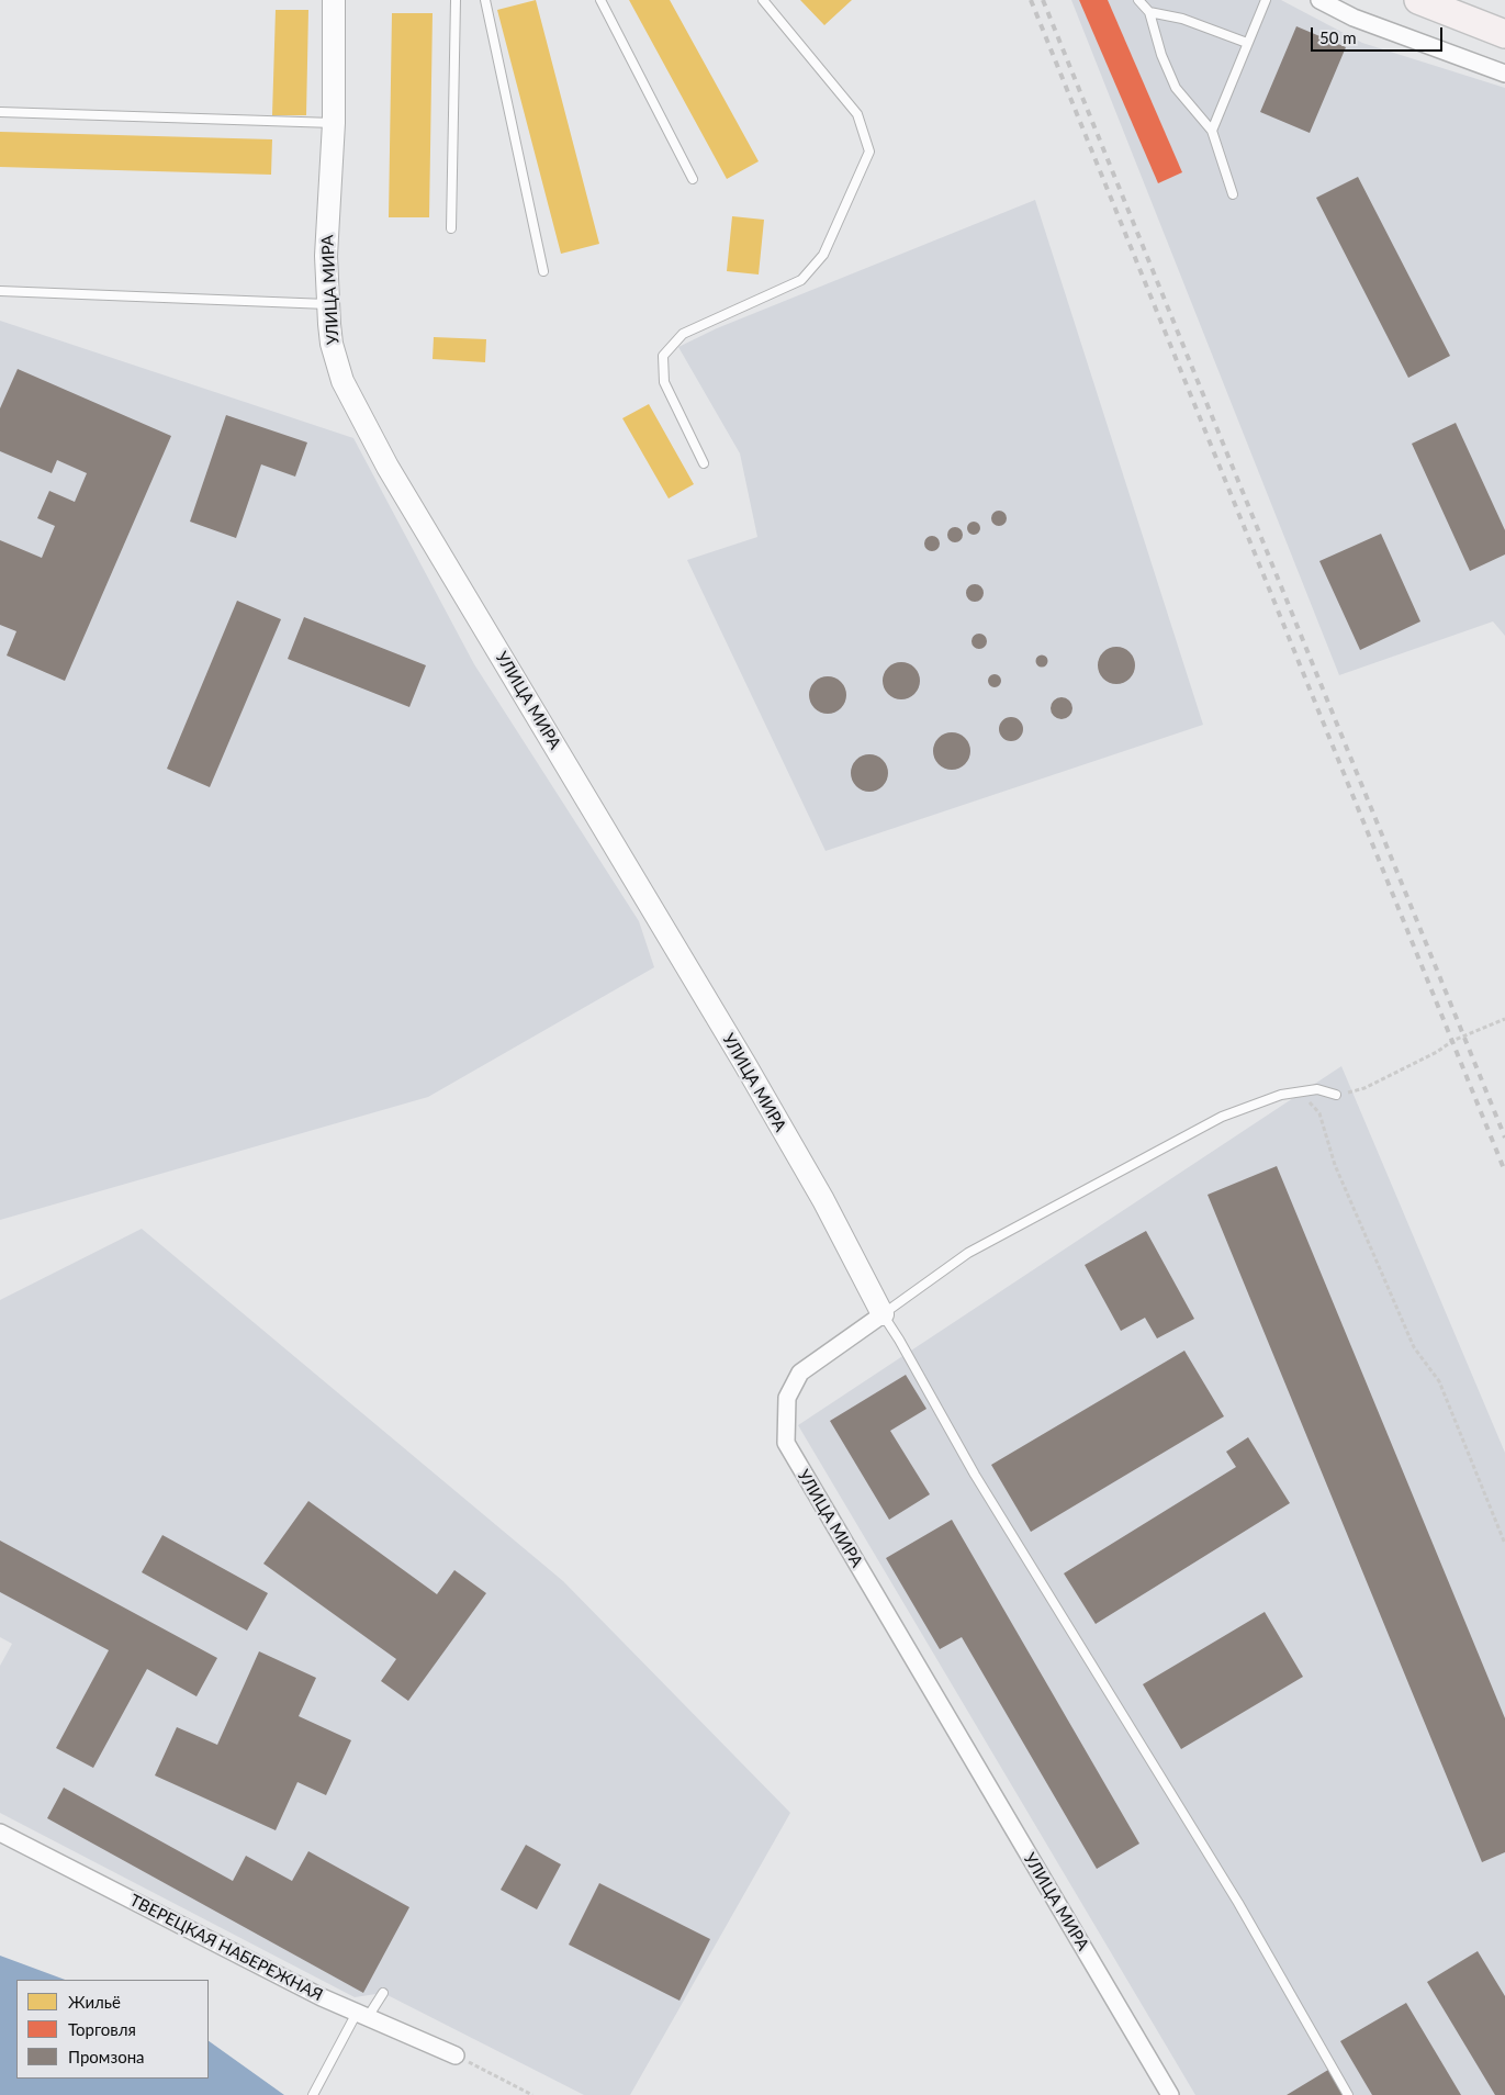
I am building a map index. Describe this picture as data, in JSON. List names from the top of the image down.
{
  "streets": {
    "street": ["УЛИЦА МИРА", "ТВЕРЕЦКАЯ НАБЕРЕЖНАЯ"]
  },
  "legend": ["Жильё", "Торговля", "Промзона"],
  "scale_bar": "50 m"
}
